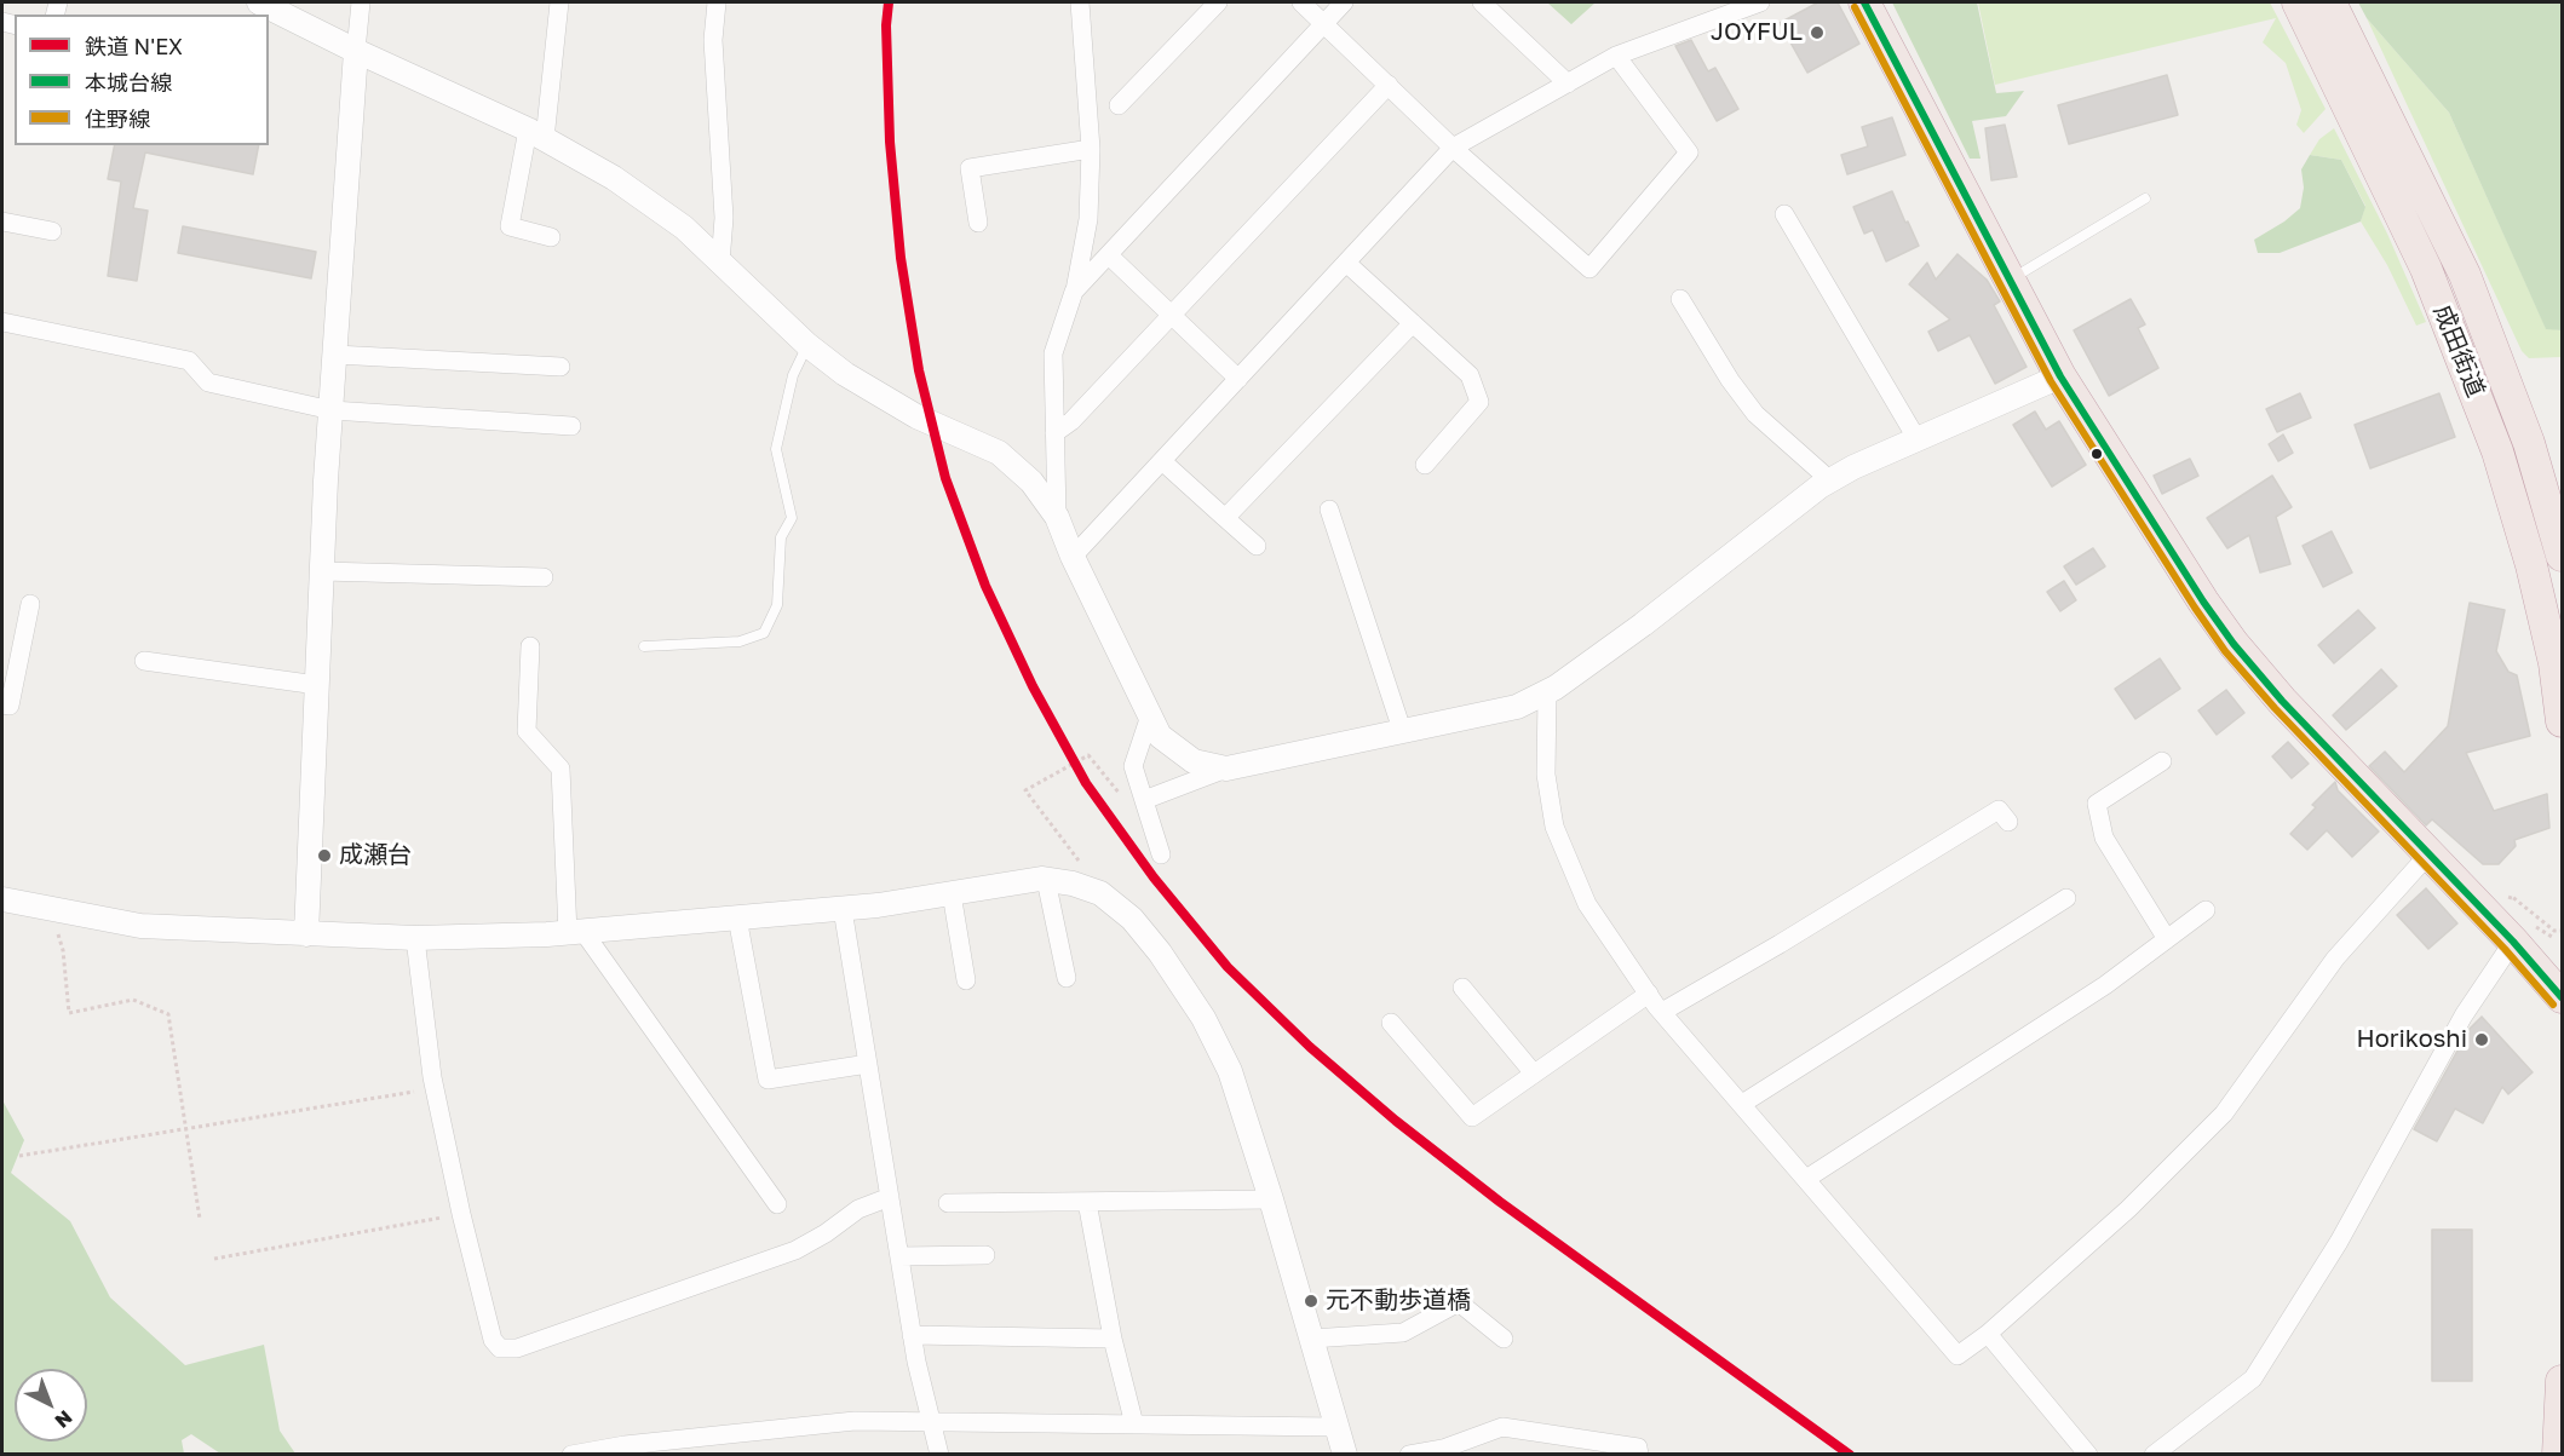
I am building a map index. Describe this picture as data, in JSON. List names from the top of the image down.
{
  "streets": {
    "highway": ["成田街道"]
  },
  "places": [
    "JOYFUL",
    "成瀬台",
    "Horikoshi",
    "元不動歩道橋"
  ],
  "lines": ["rail line N'EX", "transit line 本城台線", "transit line 住野線"],
  "legend": ["鉄道 N'EX", "本城台線", "住野線"],
  "north": "bottom right"
}
